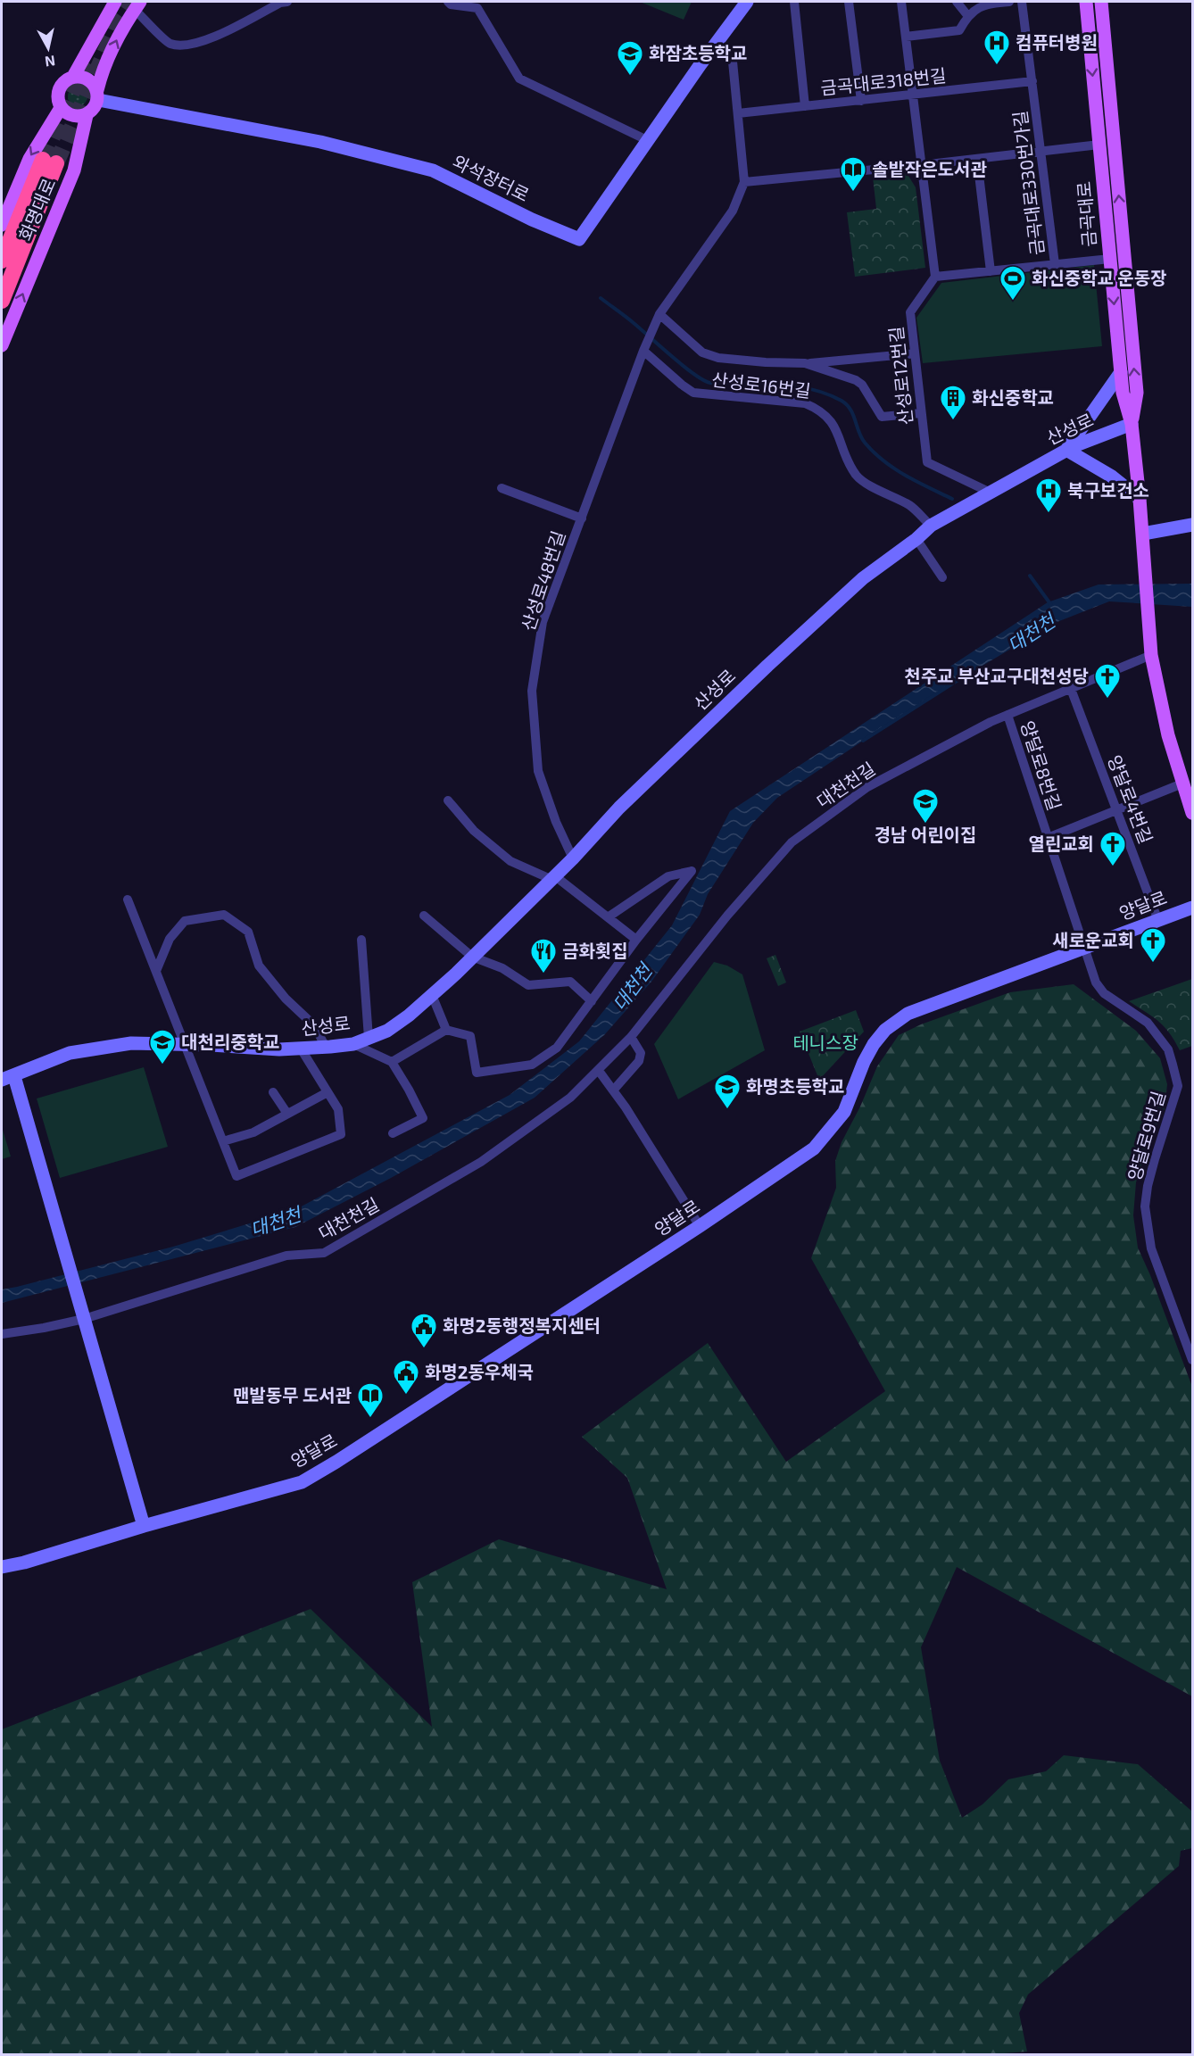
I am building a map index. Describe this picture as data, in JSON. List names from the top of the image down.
{
  "streets": {
    "main road": [
      "와석장터로",
      "화명대로",
      "금곡대로",
      "산성로",
      "양달로"
    ],
    "street": [
      "금곡대로318번길",
      "금곡대로330번가길",
      "산성로12번길",
      "산성로16번길",
      "산성로48번길",
      "양달로8번길",
      "대천천길",
      "양달로4번길",
      "양달로9번길"
    ]
  },
  "crossings": [
    ["금곡대로318번길", "금곡대로330번가길"],
    ["와석장터로", "화명대로"],
    ["금곡대로330번가길", "금곡대로"],
    ["금곡대로330번가길", "산성로12번길"],
    ["금곡대로", "산성로"],
    ["금곡대로", "대천천길"],
    ["산성로12번길", "산성로"],
    ["산성로16번길", "산성로"],
    ["산성로16번길", "산성로48번길"],
    ["산성로", "산성로48번길"],
    ["산성로", "대천천길"],
    ["양달로8번길", "대천천길"],
    ["양달로8번길", "양달로"],
    ["양달로8번길", "양달로9번길"],
    ["대천천길", "양달로4번길"],
    ["양달로4번길", "양달로"],
    ["양달로", "양달로9번길"]
  ],
  "water": ["대천천"],
  "parks": ["테니스장"],
  "places": {
    "hospital": ["컴퓨터병원", "북구보건소"],
    "school or university": [
      "화잠초등학교",
      "경남 어린이집",
      "대천리중학교",
      "화명초등학교"
    ],
    "library": ["솔밭작은도서관", "맨발동무 도서관"],
    "sports": ["화신중학교 운동장"],
    "building": ["화신중학교"],
    "church": ["천주교 부산교구대천성당", "열린교회", "새로운교회"],
    "restaurant": ["금화횟집"],
    "public building": ["화명2동행정복지센터", "화명2동우체국"]
  },
  "north": "bottom"
}
